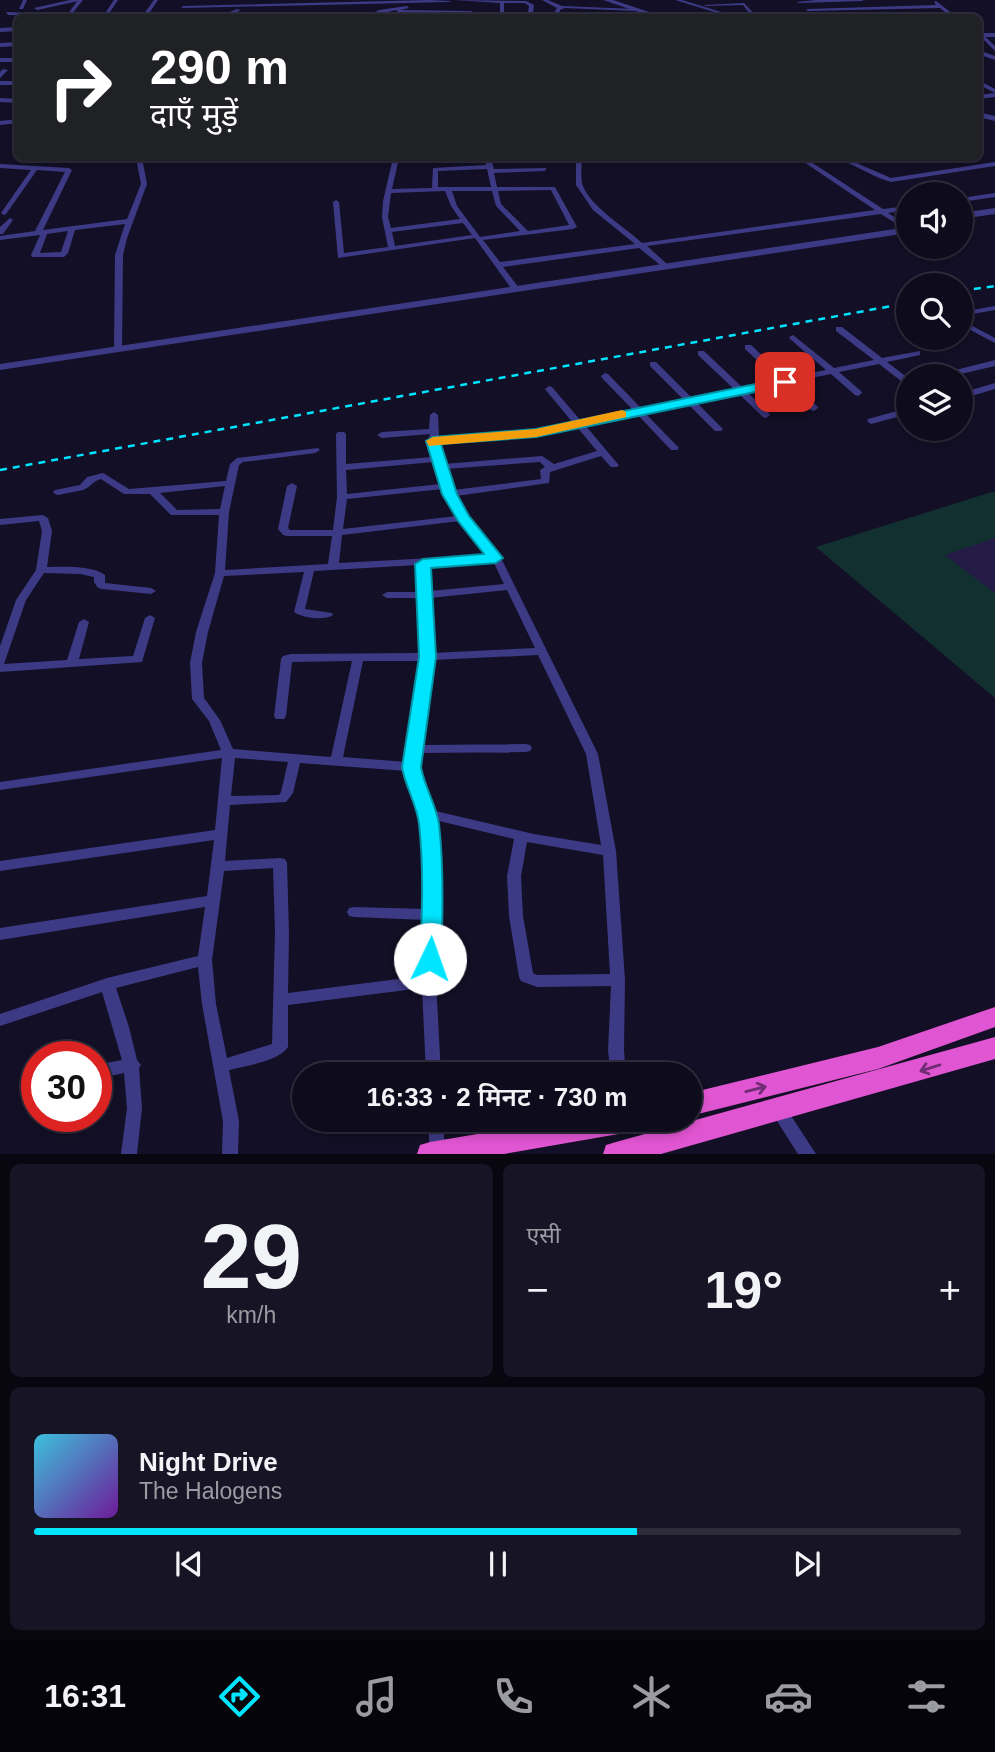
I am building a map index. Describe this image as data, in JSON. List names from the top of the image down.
{
  "page": {
    "turn": ["290 m", "दाएँ मुड़ें"],
    "limit": "30",
    "trip": "16:33 · 2 मिनट · 730 m",
    "tile": [
      ["29", "km/h"],
      "एसी"
    ],
    "heat": ["−", "19°", "+"],
    "song": ["Night Drive", "The Halogens"],
    "tabs": "16:31"
  }
}
